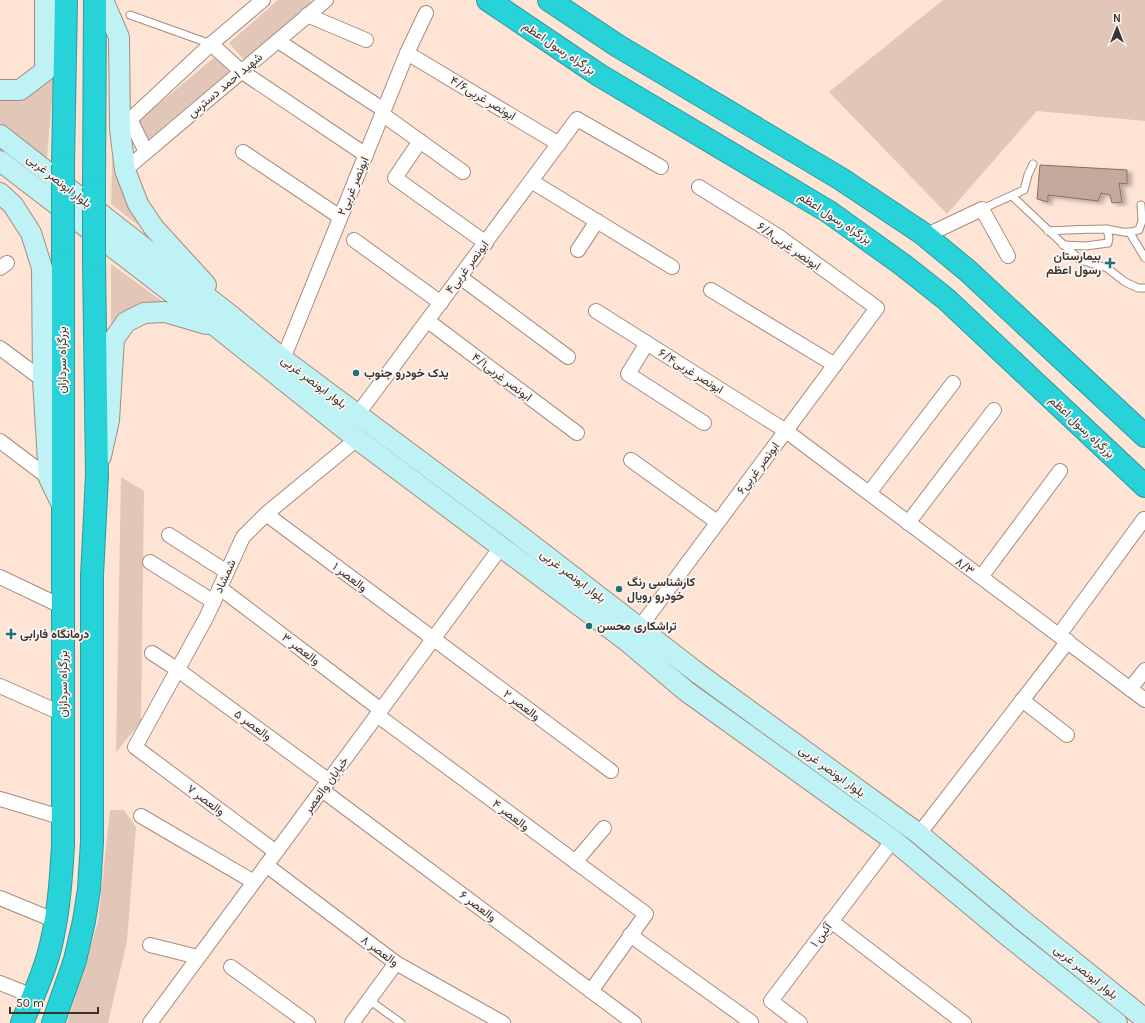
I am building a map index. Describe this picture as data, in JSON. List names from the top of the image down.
{
  "streets": {
    "highway": ["بزرگراه رسول اعظم", "بزرگراه سرداران"],
    "main road": ["بلوار ابونصر غربی"],
    "street": [
      "شهید احمد دسترس",
      "۴/۶ابونصر غربی",
      "۲ابونصر غربی",
      "۶/۸ابونصر غربی",
      "۴ابونصر غربی",
      "۶/۴ابونصر غربی",
      "۴/۱ابونصر غربی",
      "۶ابونصر غربی",
      "۸/۳",
      "شمشاد",
      "والعصر ۱",
      "والعصر ۳",
      "والعصر ۲",
      "والعصر ۵",
      "خیابان والعصر",
      "والعصر ۷",
      "والعصر ۴",
      "والعصر ۶",
      "آئین ۱",
      "والعصر ۸"
    ]
  },
  "crossings": [
    ["۴/۶ابونصر غربی", "۲ابونصر غربی"],
    ["۴/۶ابونصر غربی", "۴ابونصر غربی"],
    ["بلوار ابونصر غربی", "۲ابونصر غربی"],
    ["بلوار ابونصر غربی", "۴ابونصر غربی"],
    ["بلوار ابونصر غربی", "۶ابونصر غربی"],
    ["بلوار ابونصر غربی", "شمشاد"],
    ["بلوار ابونصر غربی", "خیابان والعصر"],
    ["بلوار ابونصر غربی", "آئین ۱"],
    ["۶/۸ابونصر غربی", "۶ابونصر غربی"],
    ["۴ابونصر غربی", "۴/۱ابونصر غربی"],
    ["۶/۴ابونصر غربی", "۶ابونصر غربی"],
    ["۶/۴ابونصر غربی", "۸/۳"],
    ["۶ابونصر غربی", "۸/۳"],
    ["شمشاد", "والعصر ۱"],
    ["شمشاد", "والعصر ۳"],
    ["شمشاد", "والعصر ۵"],
    ["شمشاد", "والعصر ۷"],
    ["والعصر ۱", "والعصر ۲"],
    ["والعصر ۱", "خیابان والعصر"],
    ["والعصر ۳", "خیابان والعصر"],
    ["والعصر ۳", "والعصر ۴"],
    ["والعصر ۲", "خیابان والعصر"],
    ["والعصر ۵", "خیابان والعصر"],
    ["والعصر ۵", "والعصر ۶"],
    ["خیابان والعصر", "والعصر ۷"],
    ["خیابان والعصر", "والعصر ۴"],
    ["خیابان والعصر", "والعصر ۶"],
    ["خیابان والعصر", "والعصر ۸"]
  ],
  "places": {
    "health": ["بیمارستان رسول اعظم", "درمانگاه فارابی"],
    "other": ["یدک خودرو جنوب", "کارشناسی رنگ خودرو رویال", "تراشکاری محسن"]
  },
  "scale_bar": "50 m",
  "north": "top"
}
